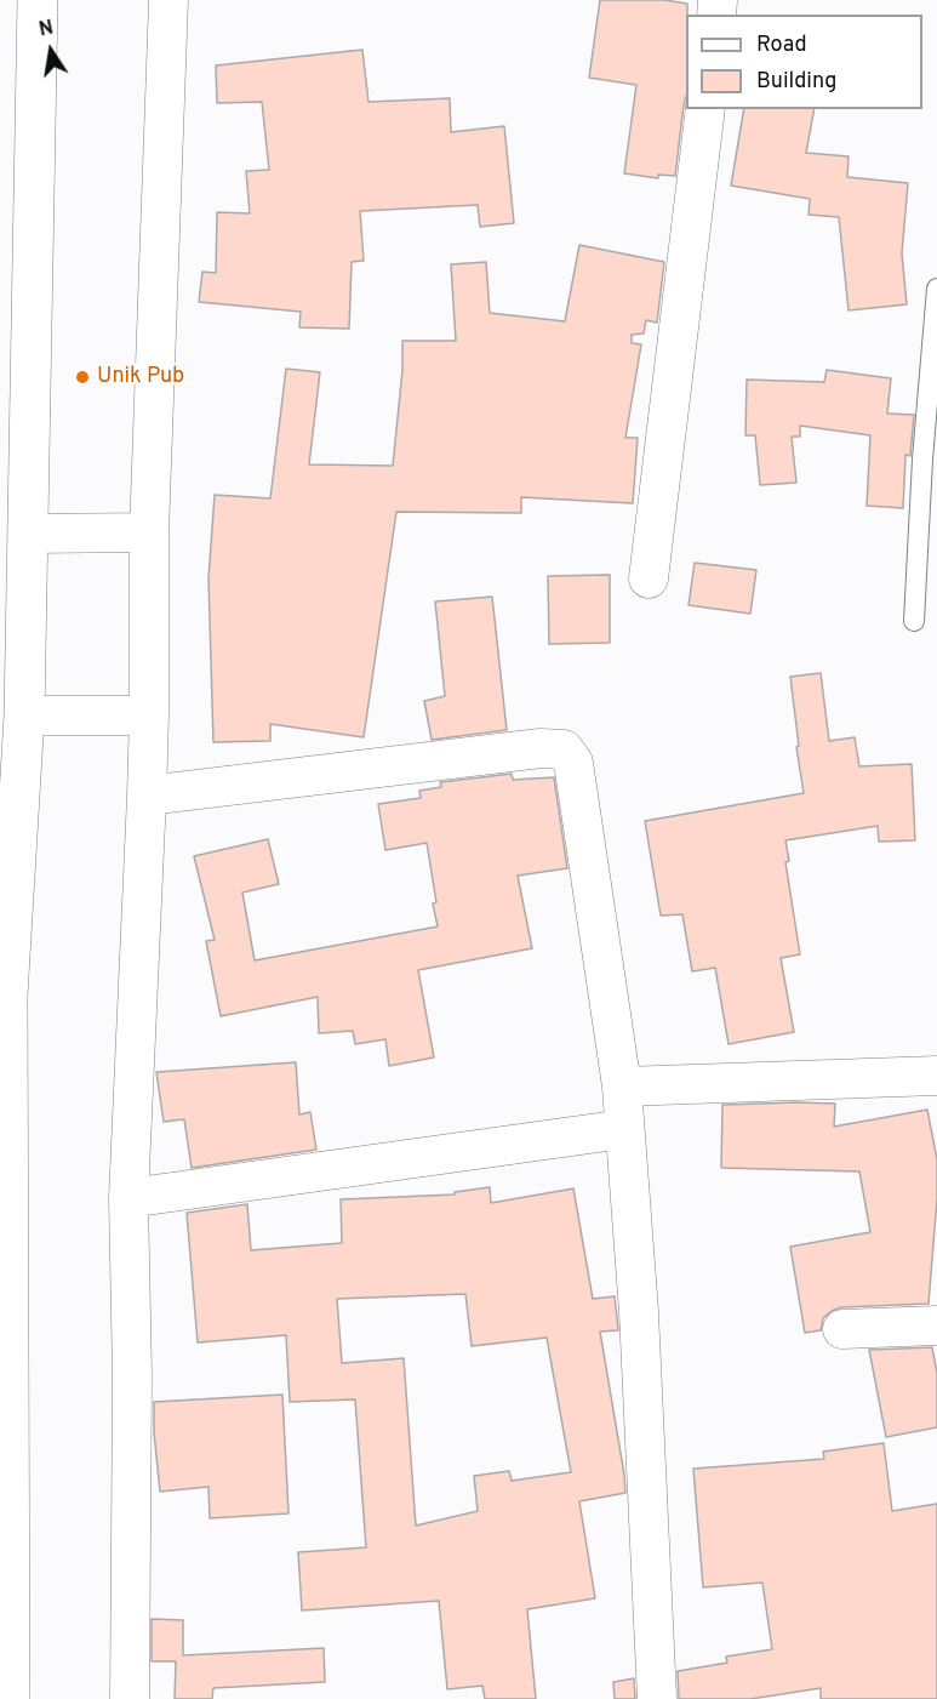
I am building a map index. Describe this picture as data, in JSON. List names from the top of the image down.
{
  "places": ["Unik Pub"],
  "legend": ["Road", "Building"],
  "north": "top"
}
